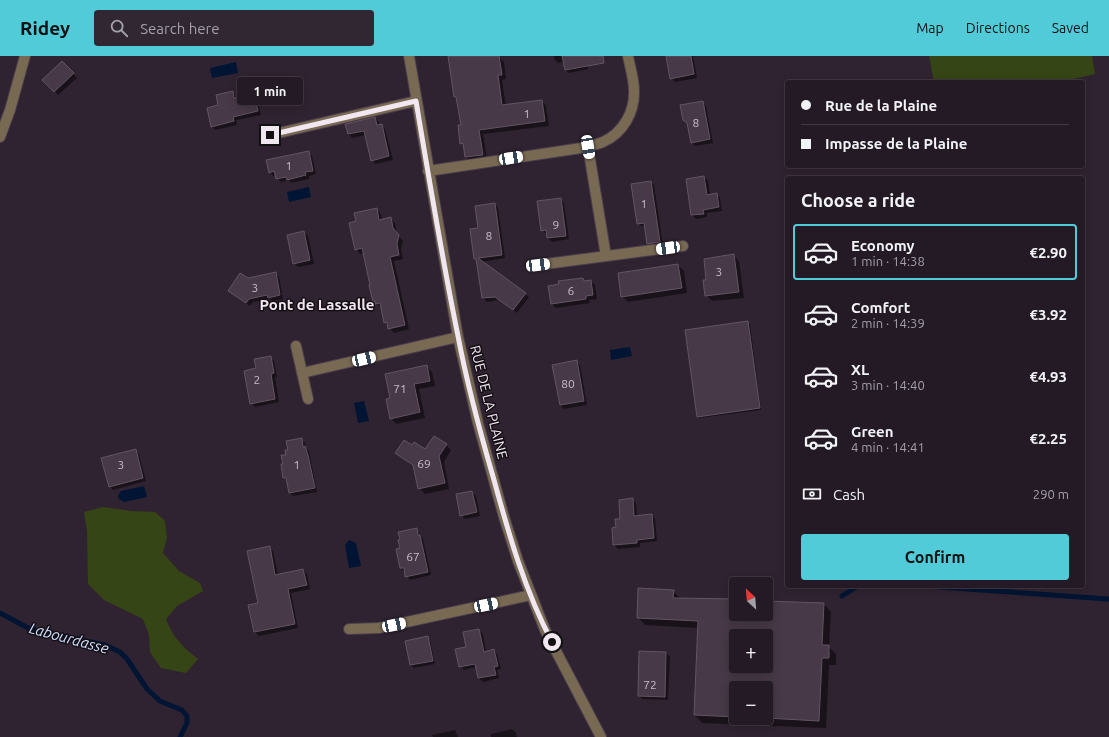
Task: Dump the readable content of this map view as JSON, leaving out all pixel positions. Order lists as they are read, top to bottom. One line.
{"streets":{"street":["RUE DE LA PLAINE"]},"districts":["Pont de Lassalle"],"water":["Labourdasse"],"house_numbers":["1","8","1","1","9","8","3","3","6","2","80","71","69","3","1","67","72"],"north":"top left","page":{"header":"Ridey","search":"Search here","nav":["Map","Directions","Saved"],"bubble":"1 min","banner":["Rue de la Plaine","Impasse de la Plaine"],"heading":"Choose a ride","list":[{"name":"Economy","note":"1 min · 14:38","value":"€2.90"},{"name":"Comfort","note":"2 min · 14:39","value":"€3.92"},{"name":"XL","note":"3 min · 14:40","value":"€4.93"},{"name":"Green","note":"4 min · 14:41","value":"€2.25"}],"pay":["Cash","290 m"],"buttons":"Confirm","map_buttons":["+","−"]}}
